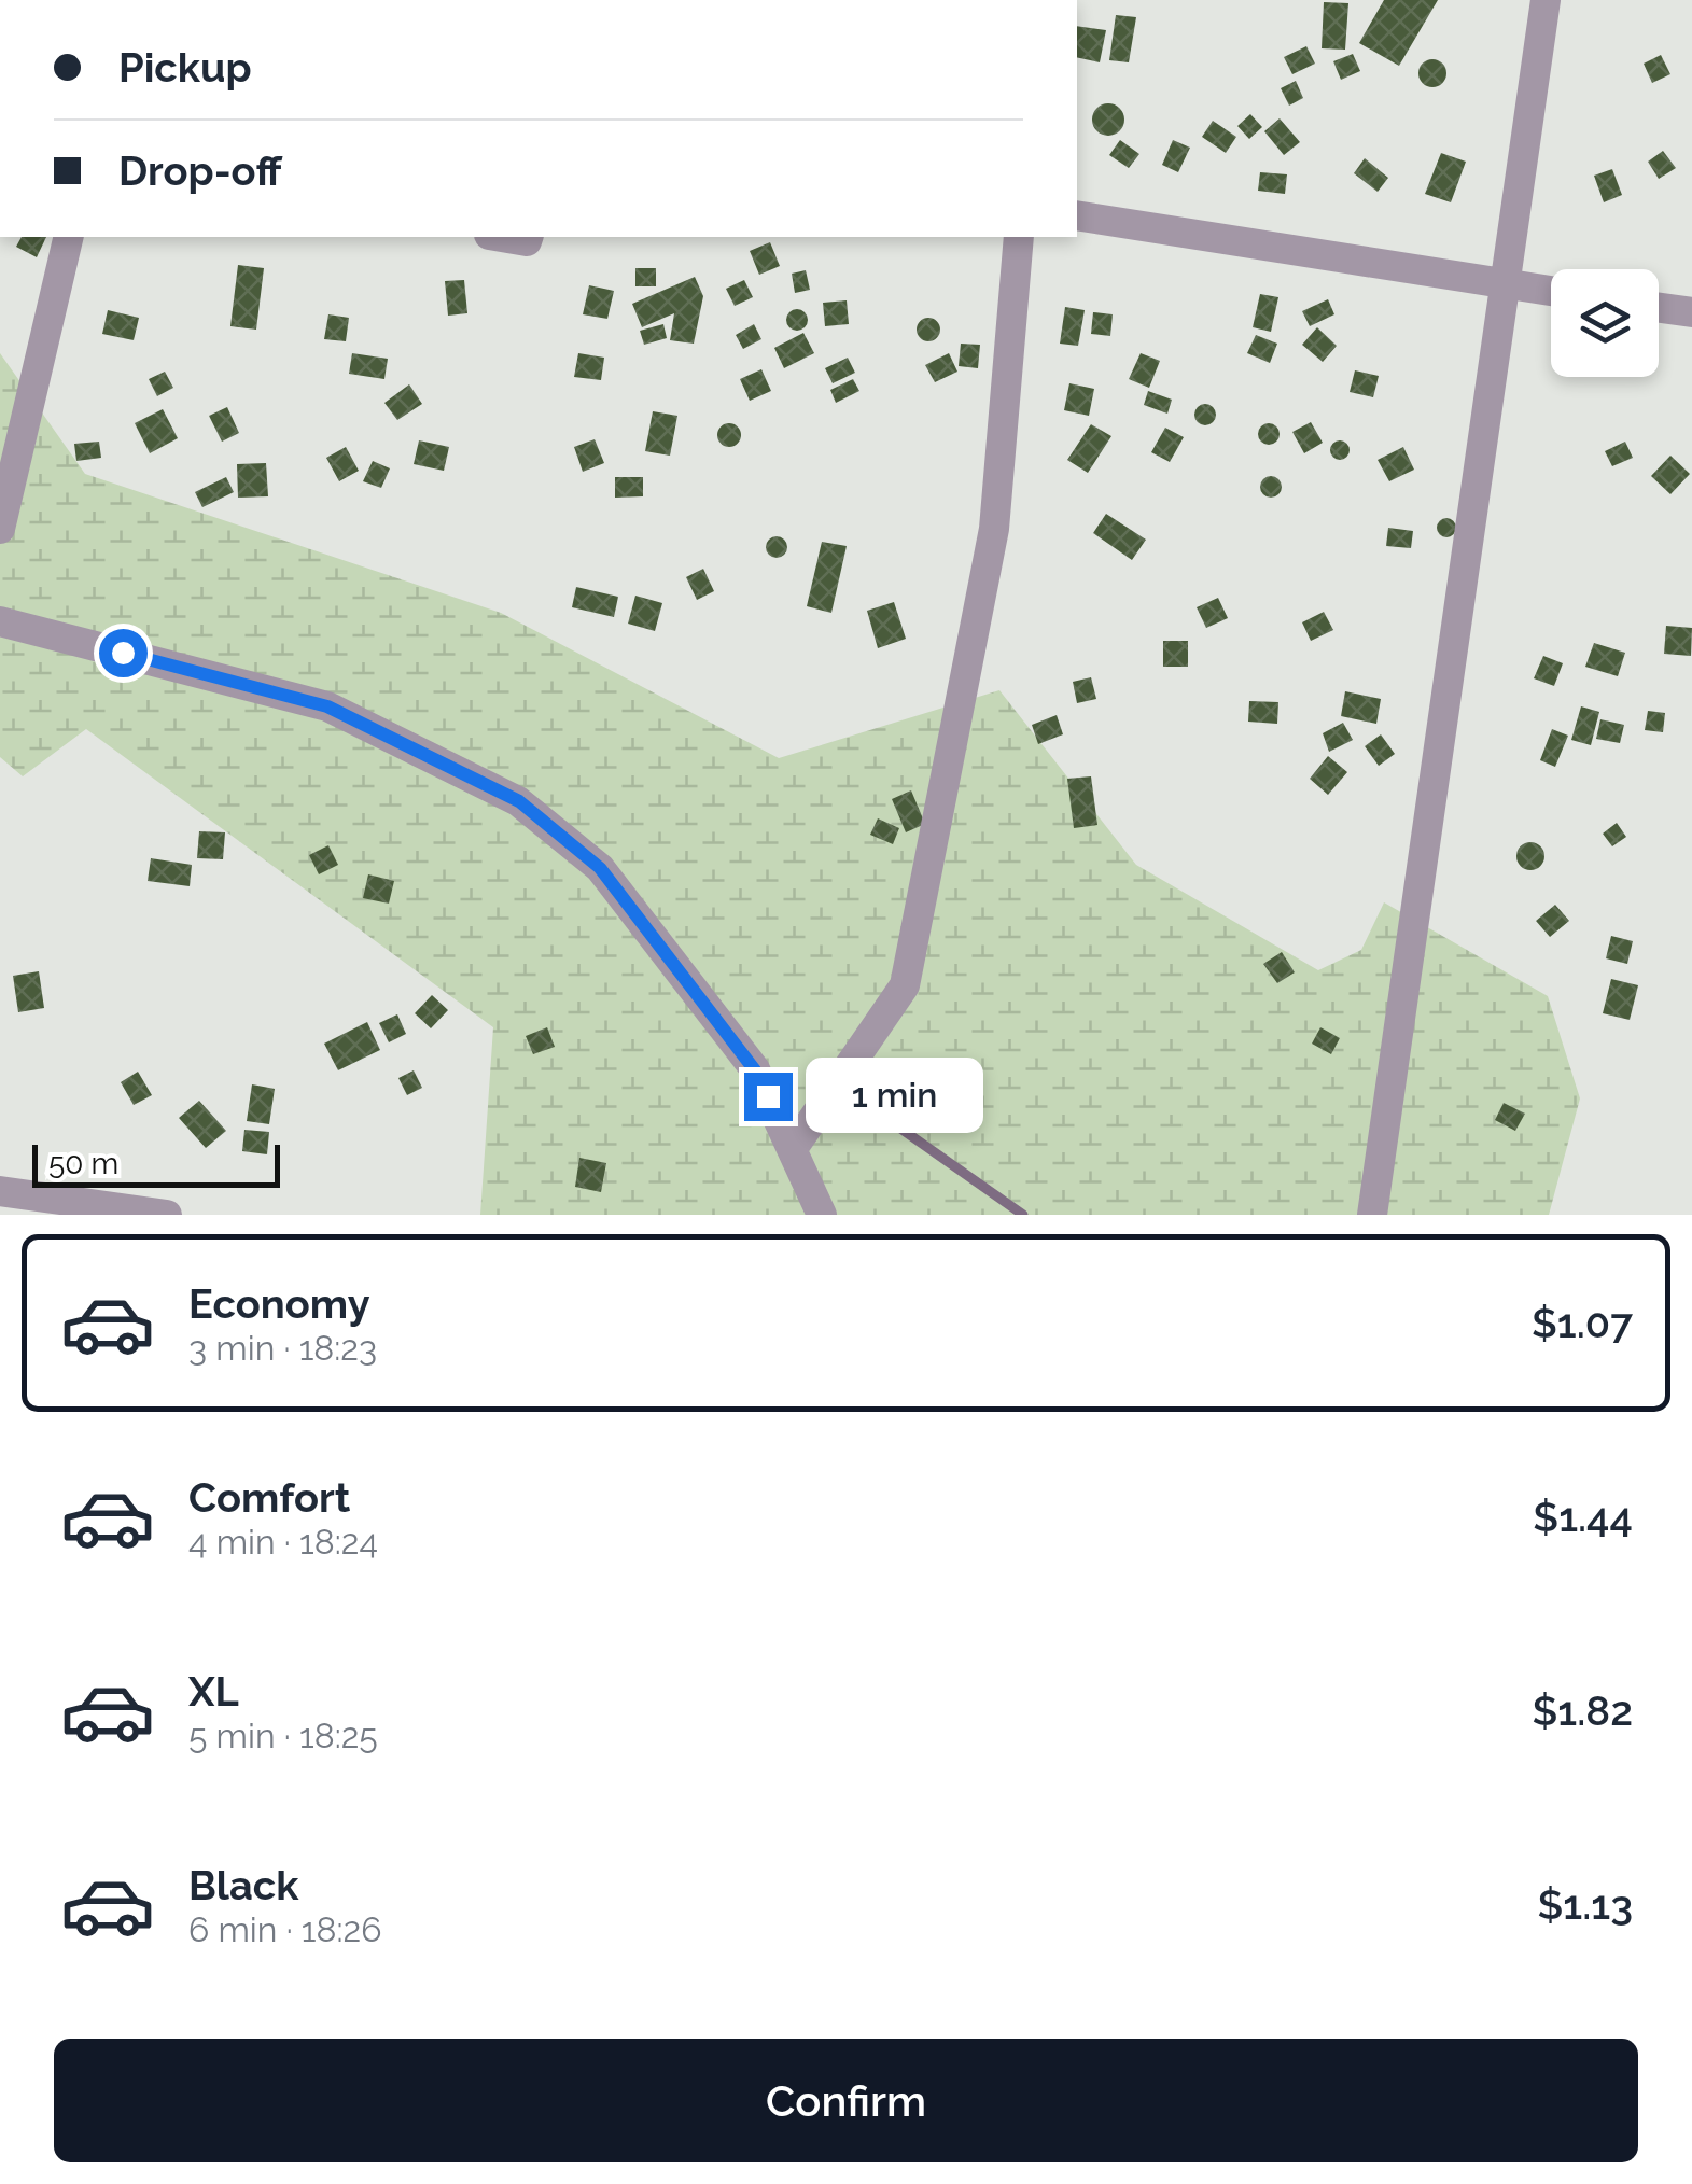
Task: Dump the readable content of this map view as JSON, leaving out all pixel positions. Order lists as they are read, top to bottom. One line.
{"scale_bar":"50 m","page":{"banner":["Pickup","Drop-off"],"bubble":"1 min","scale":"50 m","list":[{"name":"Economy","note":"3 min · 18:23","value":"$1.07"},{"name":"Comfort","note":"4 min · 18:24","value":"$1.44"},{"name":"XL","note":"5 min · 18:25","value":"$1.82"},{"name":"Black","note":"6 min · 18:26","value":"$1.13"}],"buttons":"Confirm"}}
